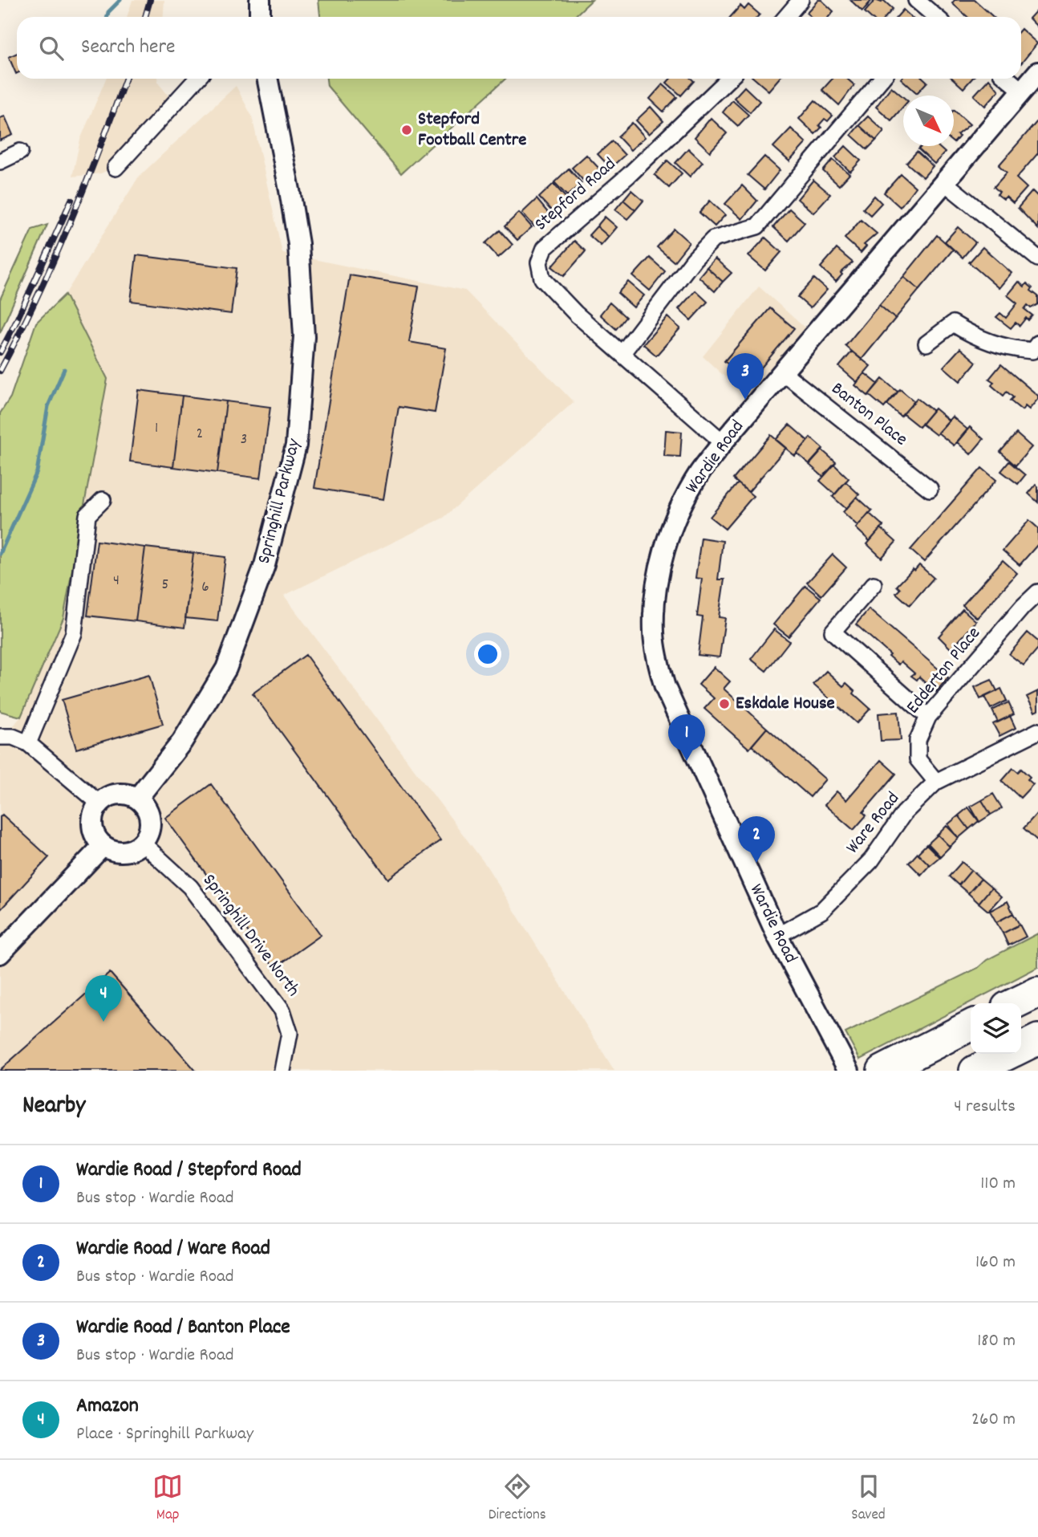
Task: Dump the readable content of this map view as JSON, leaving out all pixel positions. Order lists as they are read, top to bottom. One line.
{"streets":{"street":["Stepford Road","Banton Place","Wardie Road","Springhill Parkway","Edderton Place","Ware Road","Springhill Drive North"]},"crossings":[["Stepford Road","Wardie Road"],["Banton Place","Wardie Road"],["Wardie Road","Ware Road"],["Springhill Parkway","Springhill Drive North"],["Edderton Place","Ware Road"]],"places":["Stepford Football Centre","Eskdale House"],"house_numbers":["1","2","3","4","5","6"],"north":"bottom right","page":{"search":"Search here","pins":["3","1","2","4"],"heading":["Nearby","4 results"],"list":[{"mark":"1","name":"Wardie Road / Stepford Road","note":"Bus stop · Wardie Road","value":"110 m"},{"mark":"2","name":"Wardie Road / Ware Road","note":"Bus stop · Wardie Road","value":"160 m"},{"mark":"3","name":"Wardie Road / Banton Place","note":"Bus stop · Wardie Road","value":"180 m"},{"mark":"4","name":"Amazon","note":"Place · Springhill Parkway","value":"260 m"}],"nav":["Map","Directions","Saved"]}}
